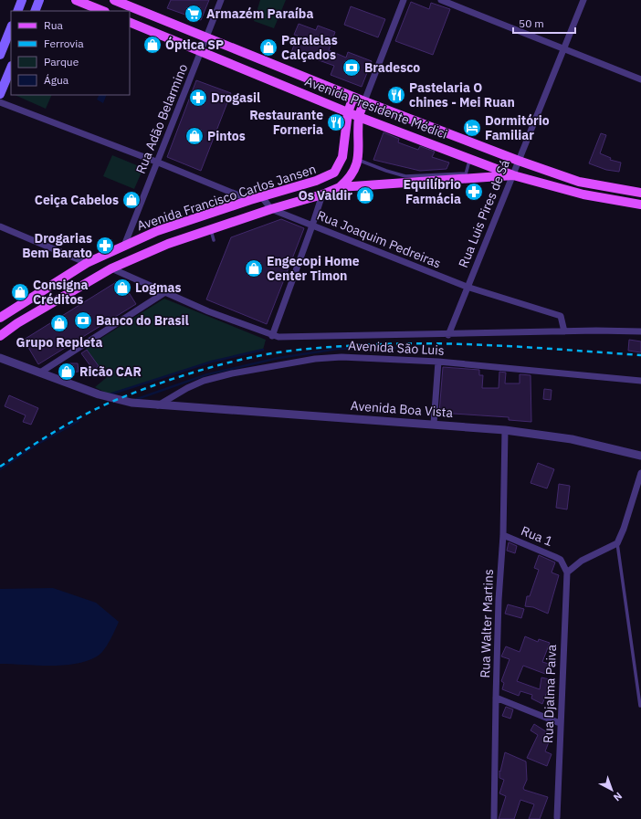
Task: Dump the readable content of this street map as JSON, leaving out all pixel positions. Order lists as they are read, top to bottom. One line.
{"streets":{"main road":["Avenida Presidente Médici","Avenida Francisco Carlos Jansen"],"street":["Rua Adão Belarmino","Rua Luis Pires de Sá","Rua Joaquim Pedreiras","Avenida São Luis","Avenida Boa Vista","Rua 1","Rua Walter Martins","Rua Djalma Paiva"]},"crossings":[["Avenida Presidente Médici","Rua Adão Belarmino"],["Avenida Presidente Médici","Avenida Francisco Carlos Jansen"],["Avenida Presidente Médici","Rua Luis Pires de Sá"],["Rua Adão Belarmino","Avenida Francisco Carlos Jansen"],["Avenida Francisco Carlos Jansen","Rua Luis Pires de Sá"],["Avenida Francisco Carlos Jansen","Rua Joaquim Pedreiras"],["Rua Luis Pires de Sá","Rua Joaquim Pedreiras"],["Rua Luis Pires de Sá","Avenida São Luis"],["Rua Joaquim Pedreiras","Avenida São Luis"],["Avenida São Luis","Avenida Boa Vista"],["Avenida Boa Vista","Rua Walter Martins"],["Rua 1","Rua Walter Martins"],["Rua 1","Rua Djalma Paiva"]],"places":{"supermarket":["Armazém Paraíba"],"shop":["Óptica SP","Paralelas Calçados","Pintos","Os Valdir","Ceiça Cabelos","Engecopi Home Center Timon","Logmas","Consigna Créditos","Grupo Repleta","Ricão CAR"],"bank":["Bradesco","Banco do Brasil"],"restaurant":["Pastelaria O chines - Mei Ruan","Restaurante Forneria"],"pharmacy":["Drogasil","Equilíbrio Farmácia","Drogarias Bem Barato"],"hotel":["Dormitório Familiar"]},"legend":["Rua","Ferrovia","Parque","Água"],"scale_bar":"50 m","north":"bottom right"}
